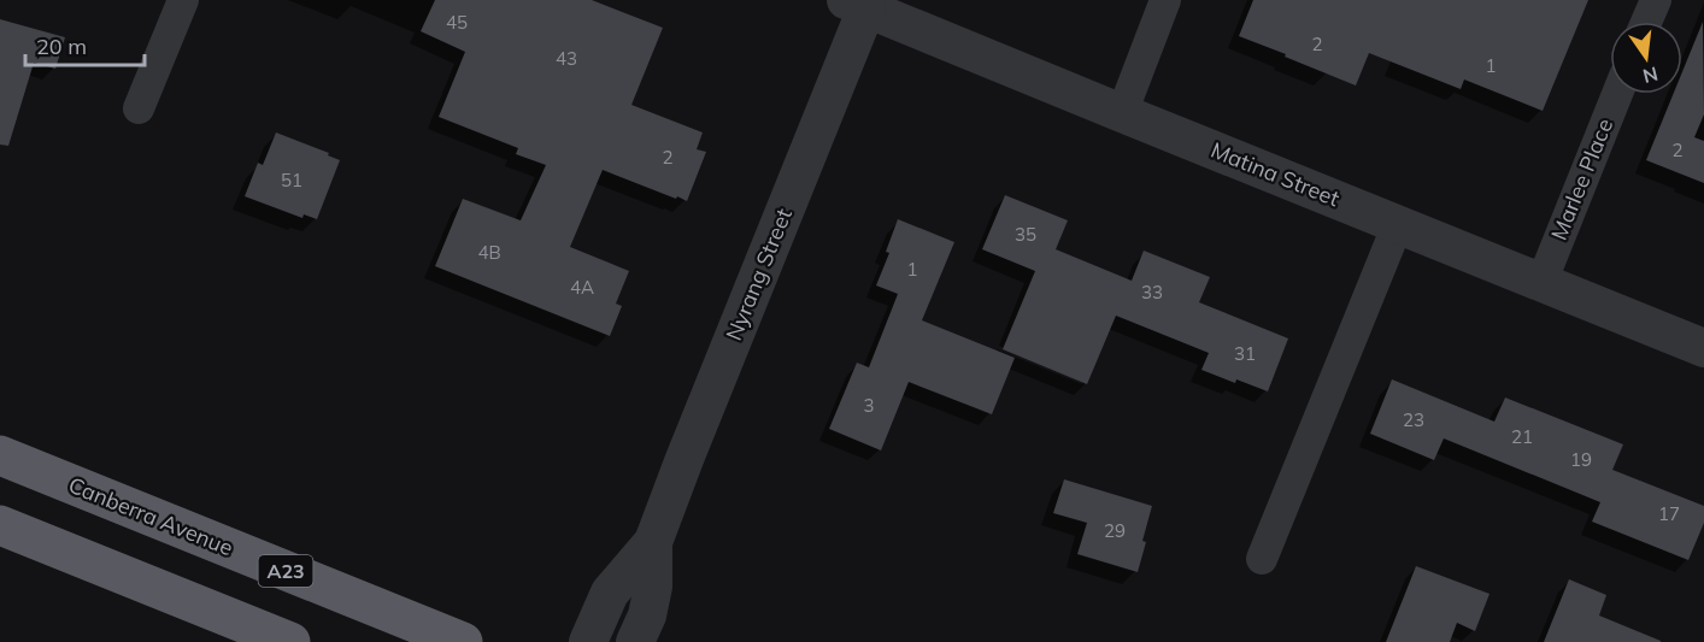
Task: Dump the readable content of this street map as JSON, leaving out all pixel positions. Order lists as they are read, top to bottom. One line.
{"streets":{"highway":["Canberra Avenue","A23"],"street":["Matina Street","Marlee Place","Nyrang Street"]},"crossings":[["Matina Street","Marlee Place"],["Matina Street","Nyrang Street"]],"house_numbers":["45","2","43","1","2","2","51","35","4B","1","4A","33","31","3","23","21","19","17","29"],"scale_bar":"20 m","north":"bottom"}
